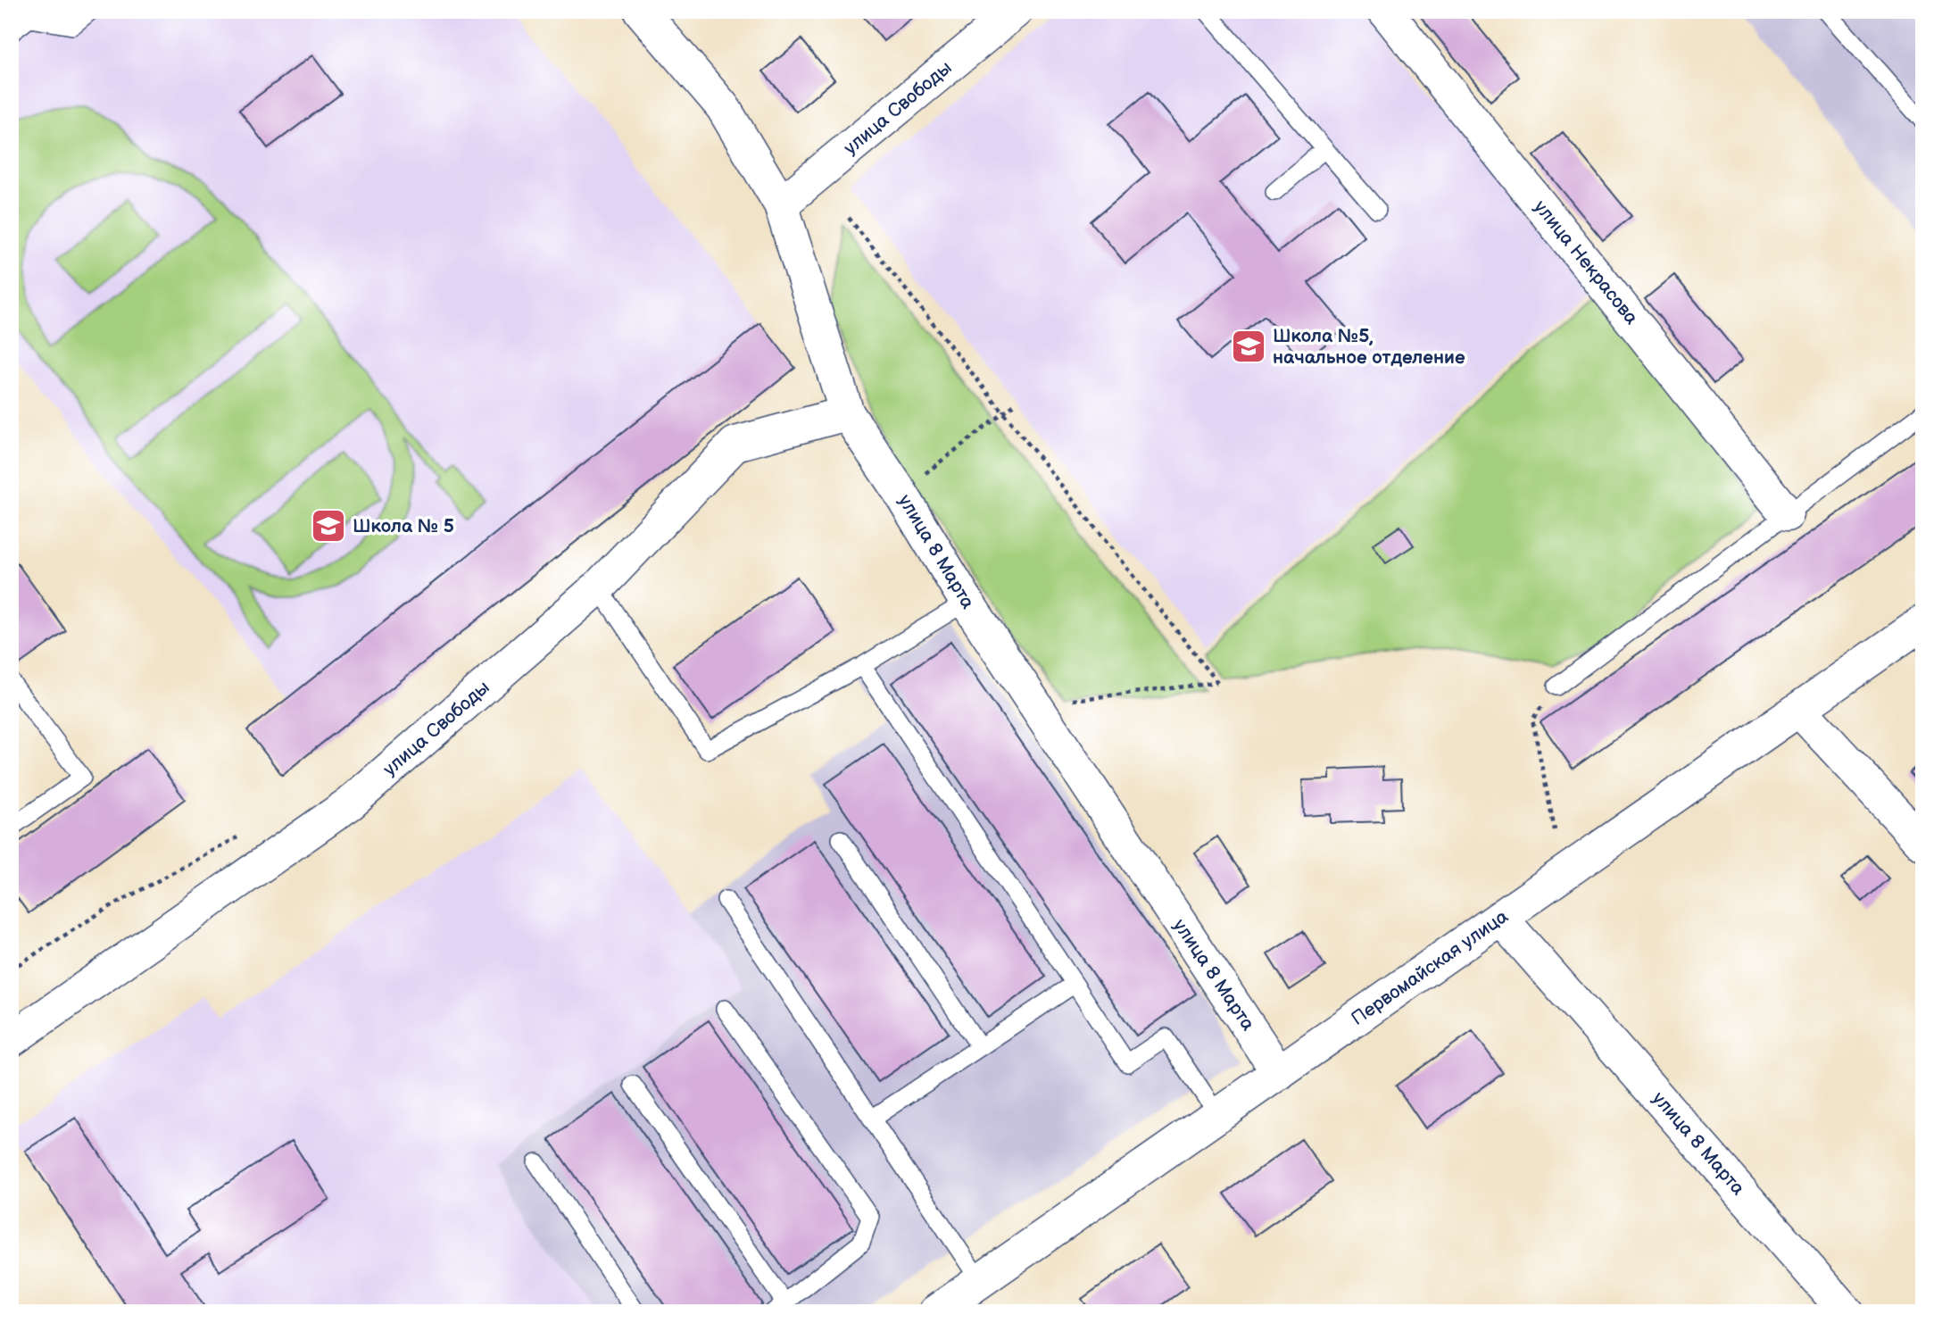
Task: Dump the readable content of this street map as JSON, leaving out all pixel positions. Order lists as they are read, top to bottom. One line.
{"streets":{"street":["улица Свободы","улица Некрасова","улица 8 Марта","Первомайская улица"]},"crossings":[["улица Свободы","улица 8 Марта"],["улица 8 Марта","Первомайская улица"]],"places":{"school or university":["Школа №5, начальное отделение","Школа № 5"]}}
